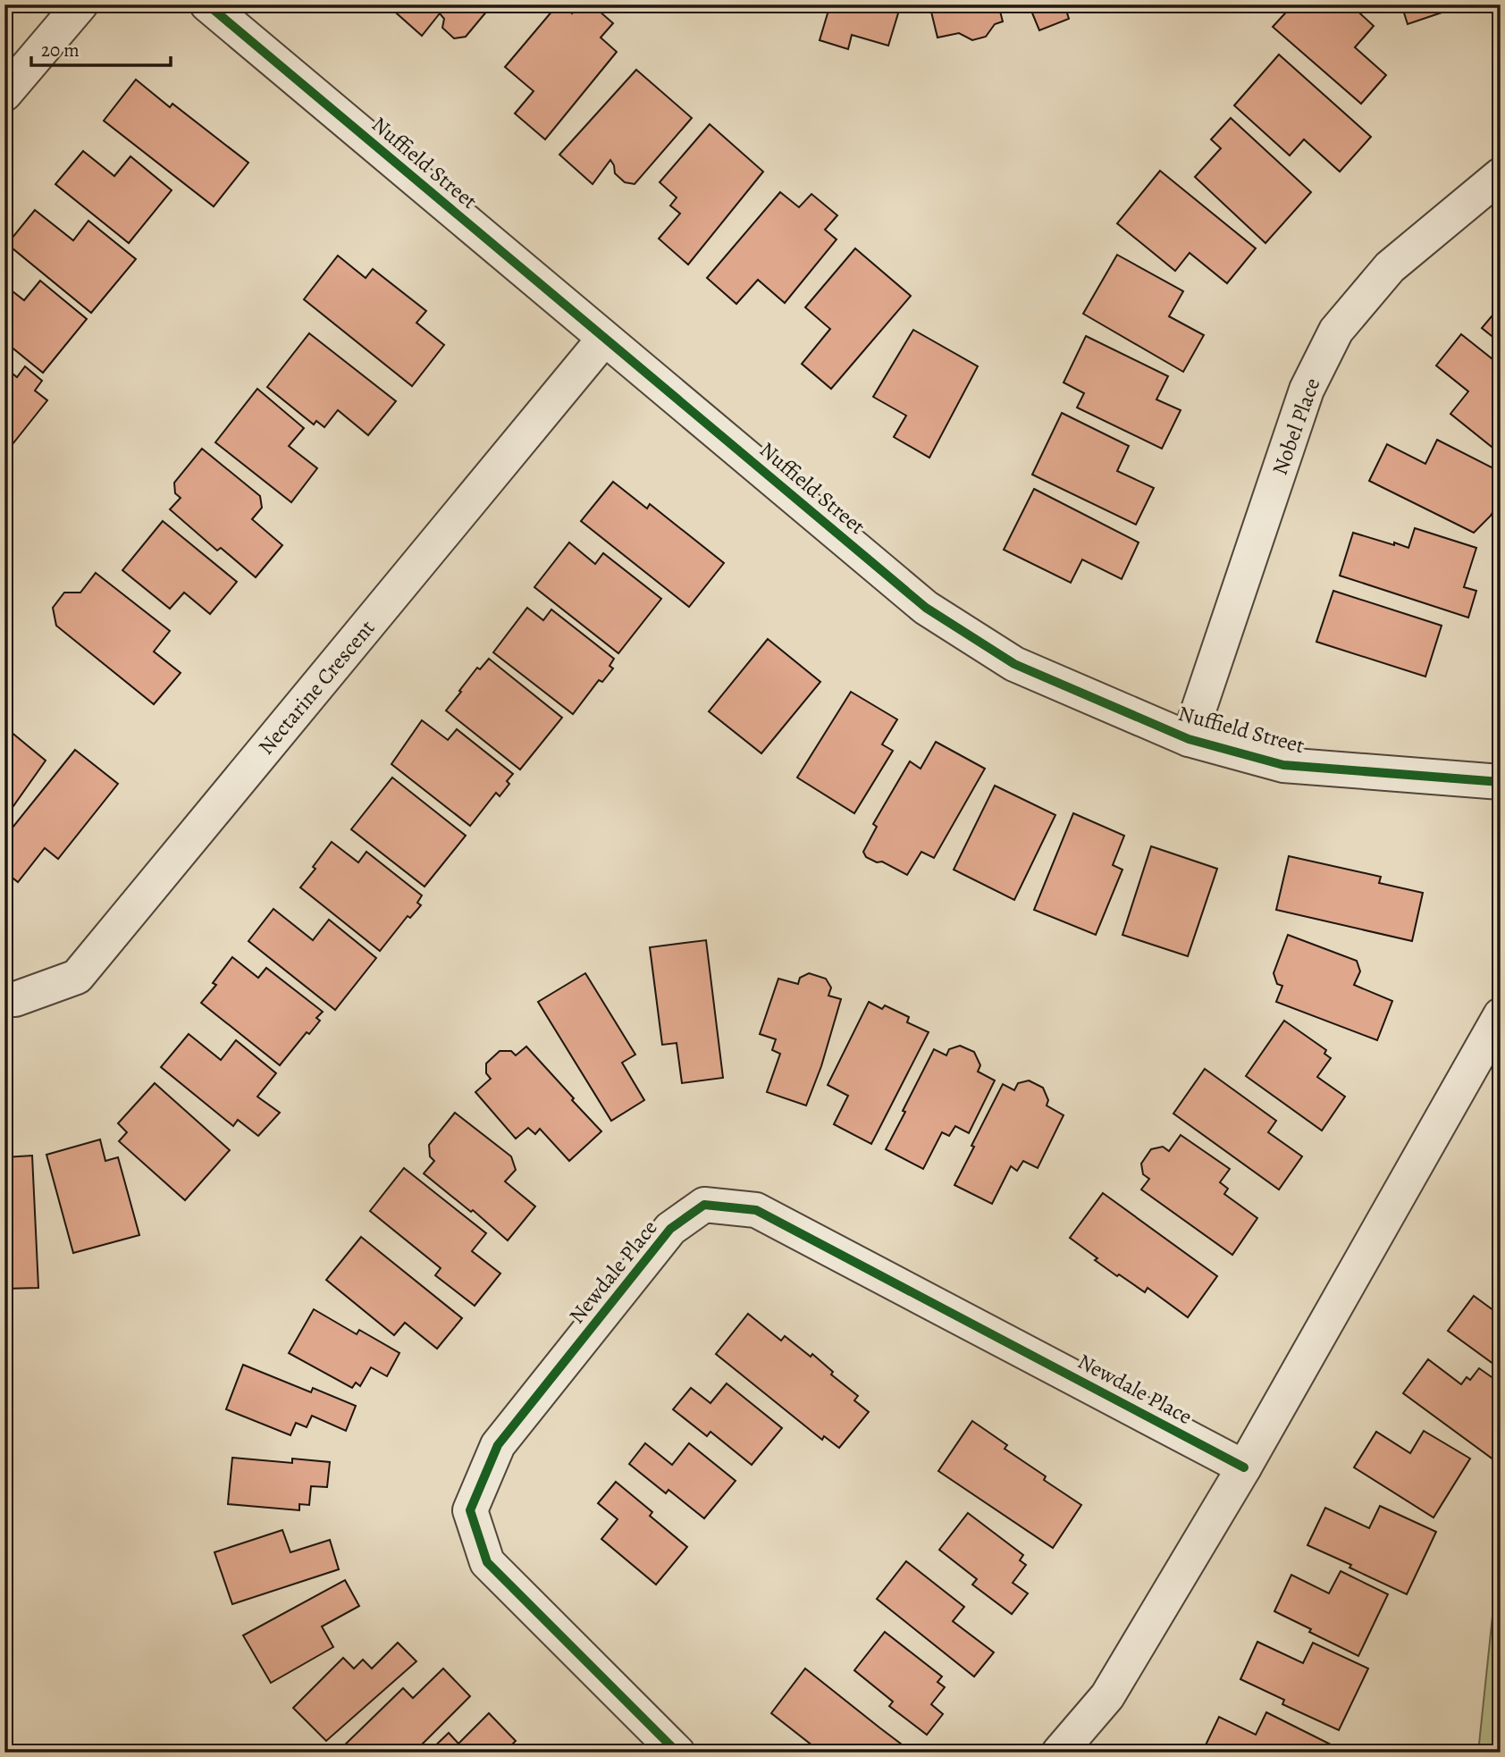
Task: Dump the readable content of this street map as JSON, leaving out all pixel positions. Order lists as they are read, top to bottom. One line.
{"streets":{"street":["Nuffield Street","Nobel Place","Nectarine Crescent","Newdale Place"]},"crossings":[["Nuffield Street","Nobel Place"],["Nuffield Street","Nectarine Crescent"]],"scale_bar":"20 m"}
